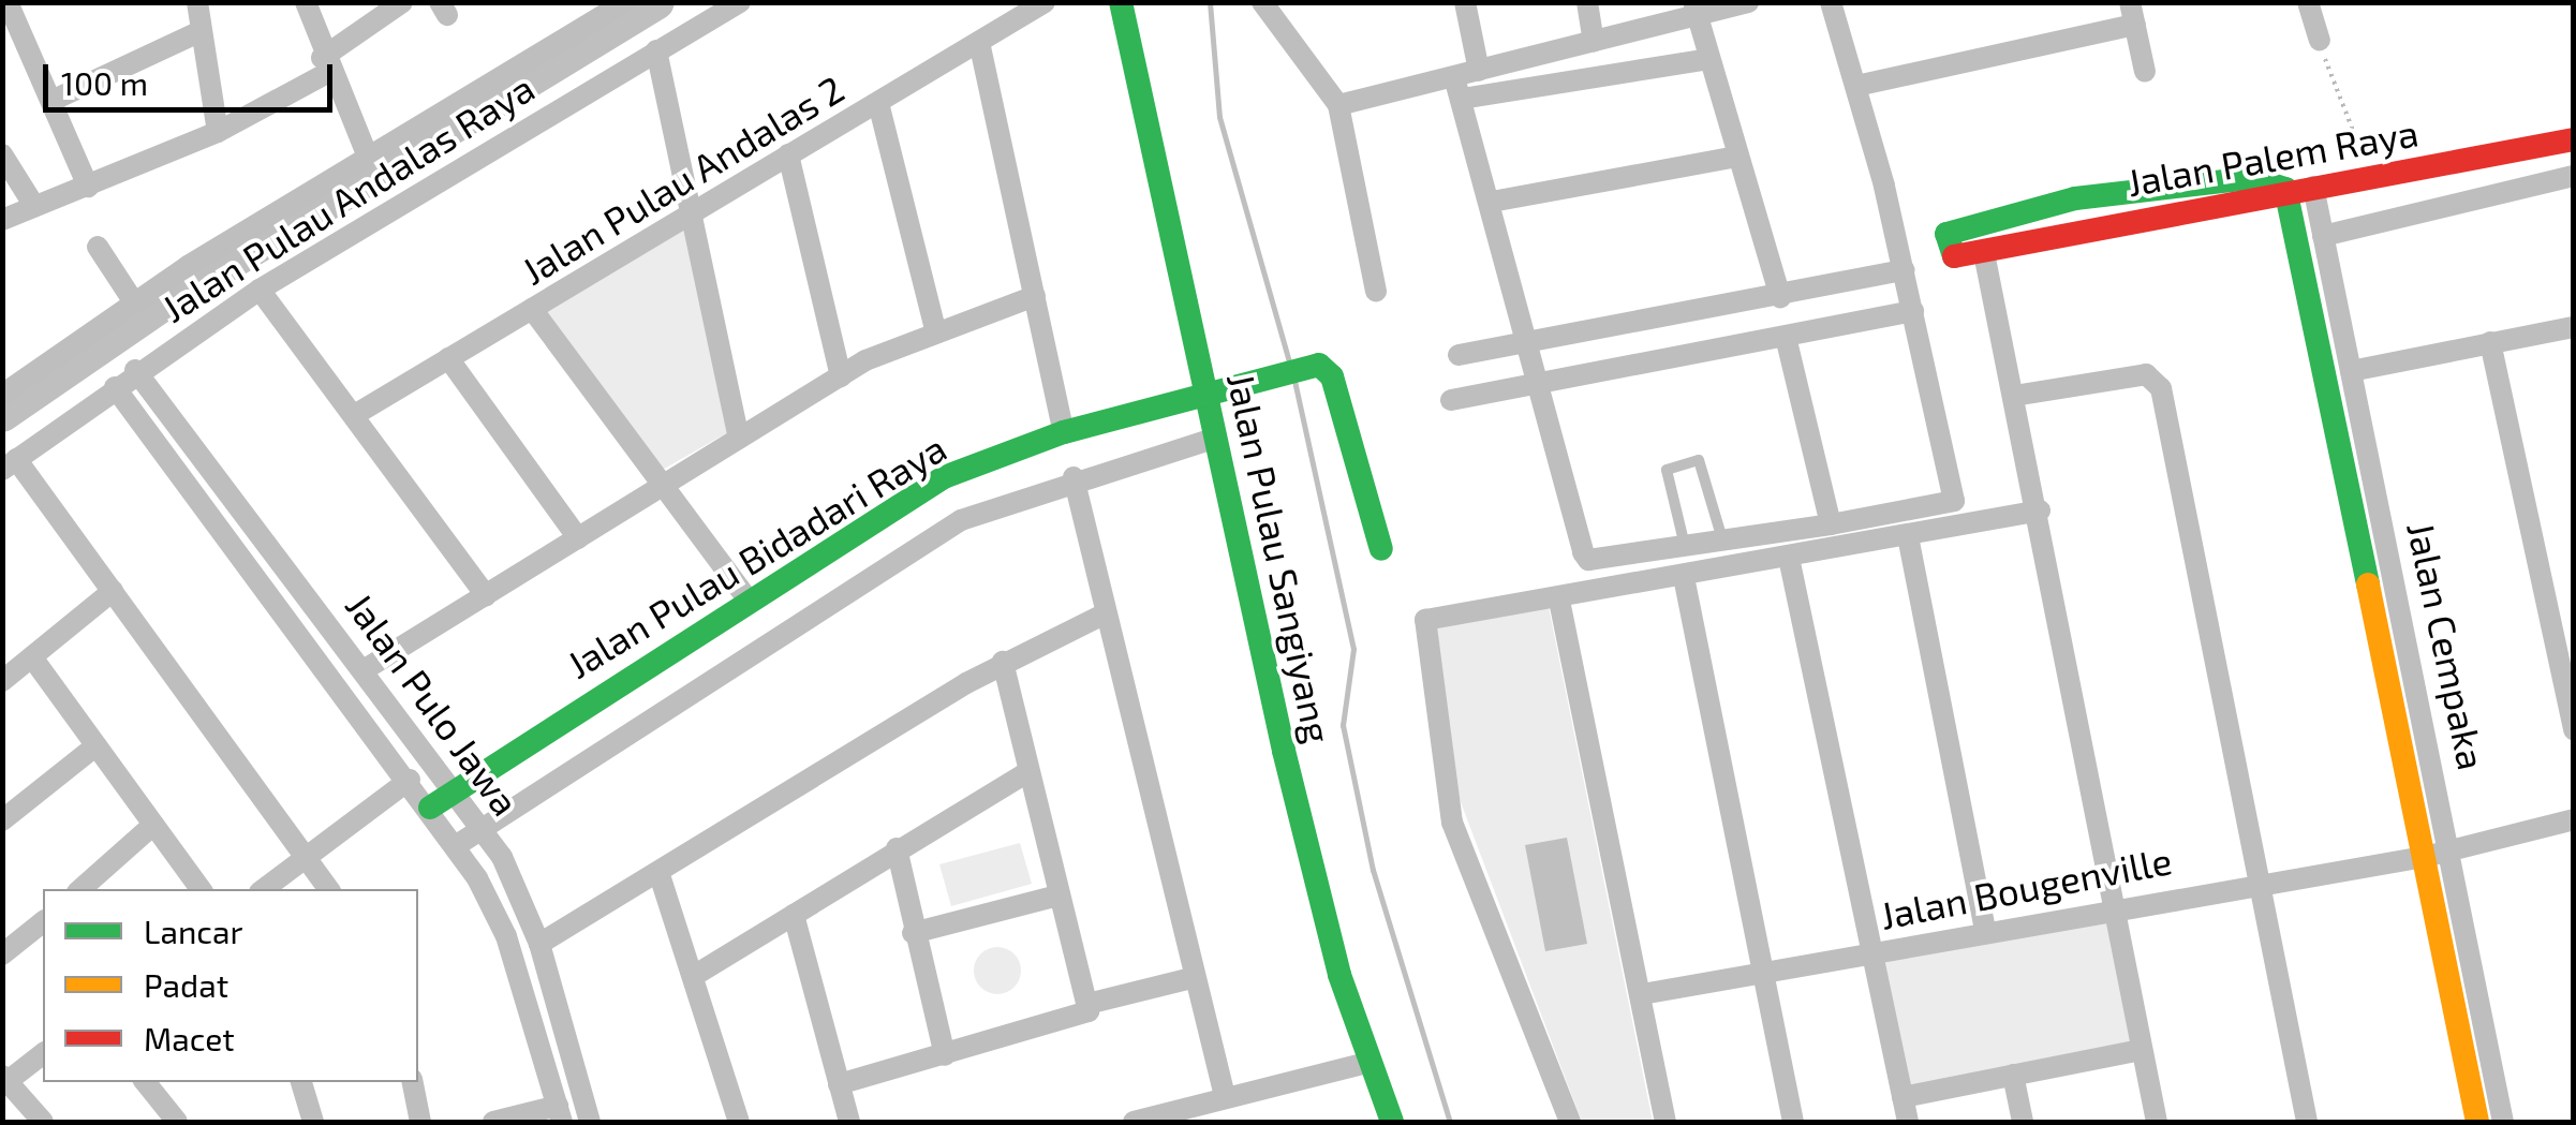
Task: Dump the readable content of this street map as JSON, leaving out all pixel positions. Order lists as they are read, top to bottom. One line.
{"streets":{"street":["Jalan Palem Raya","Jalan Pulau Andalas 2","Jalan Pulau Andalas Raya","Jalan Pulau Bidadari Raya","Jalan Pulau Sangiyang","Jalan Cempaka","Jalan Pulo Jawa","Jalan Bougenville"]},"crossings":[["Jalan Palem Raya","Jalan Cempaka"],["Jalan Pulau Andalas Raya","Jalan Pulo Jawa"],["Jalan Pulau Bidadari Raya","Jalan Pulau Sangiyang"],["Jalan Pulau Bidadari Raya","Jalan Pulo Jawa"],["Jalan Cempaka","Jalan Bougenville"]],"legend":["Lancar","Padat","Macet"],"scale_bar":"100 m"}
